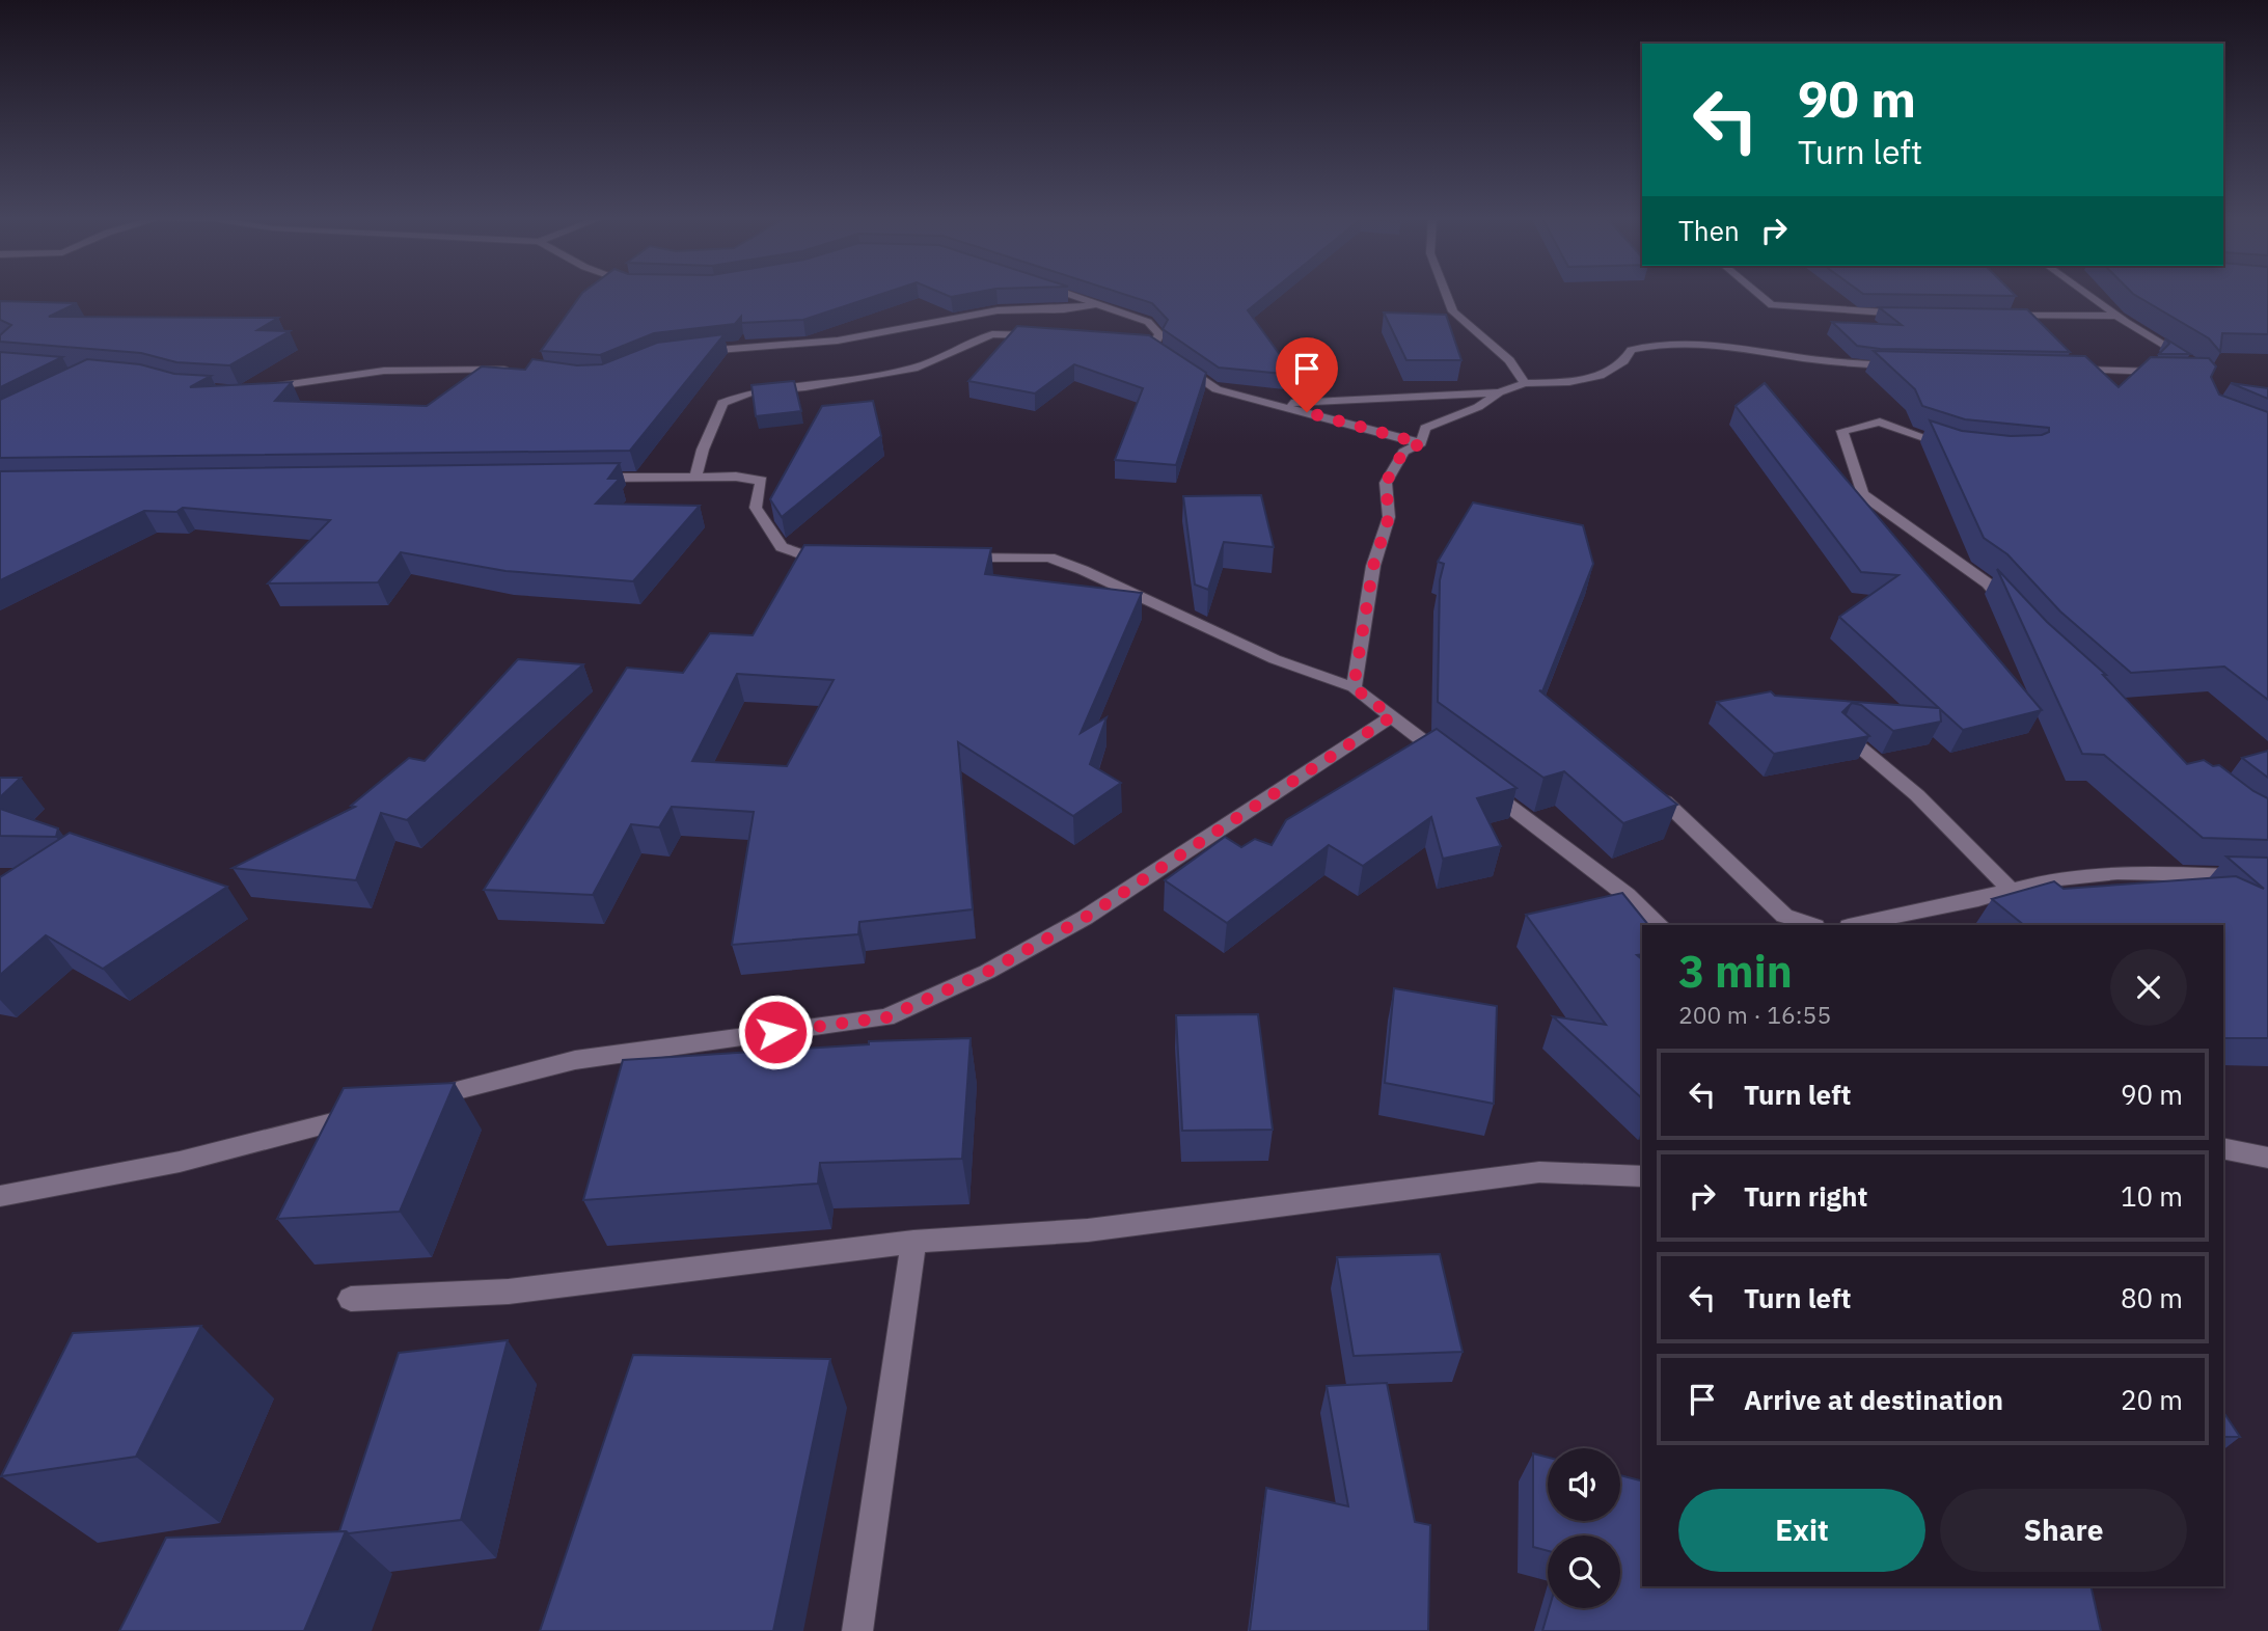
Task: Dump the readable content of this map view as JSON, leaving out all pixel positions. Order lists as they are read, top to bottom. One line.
{"page":{"turn":["90 m","Turn left"],"then":"Then","heading":["3 min","200 m · 16:55"],"list":[{"name":"Turn left","value":"90 m"},{"name":"Turn right","value":"10 m"},{"name":"Turn left","value":"80 m"},{"name":"Arrive at destination","value":"20 m"}],"buttons":["Exit","Share"]}}
